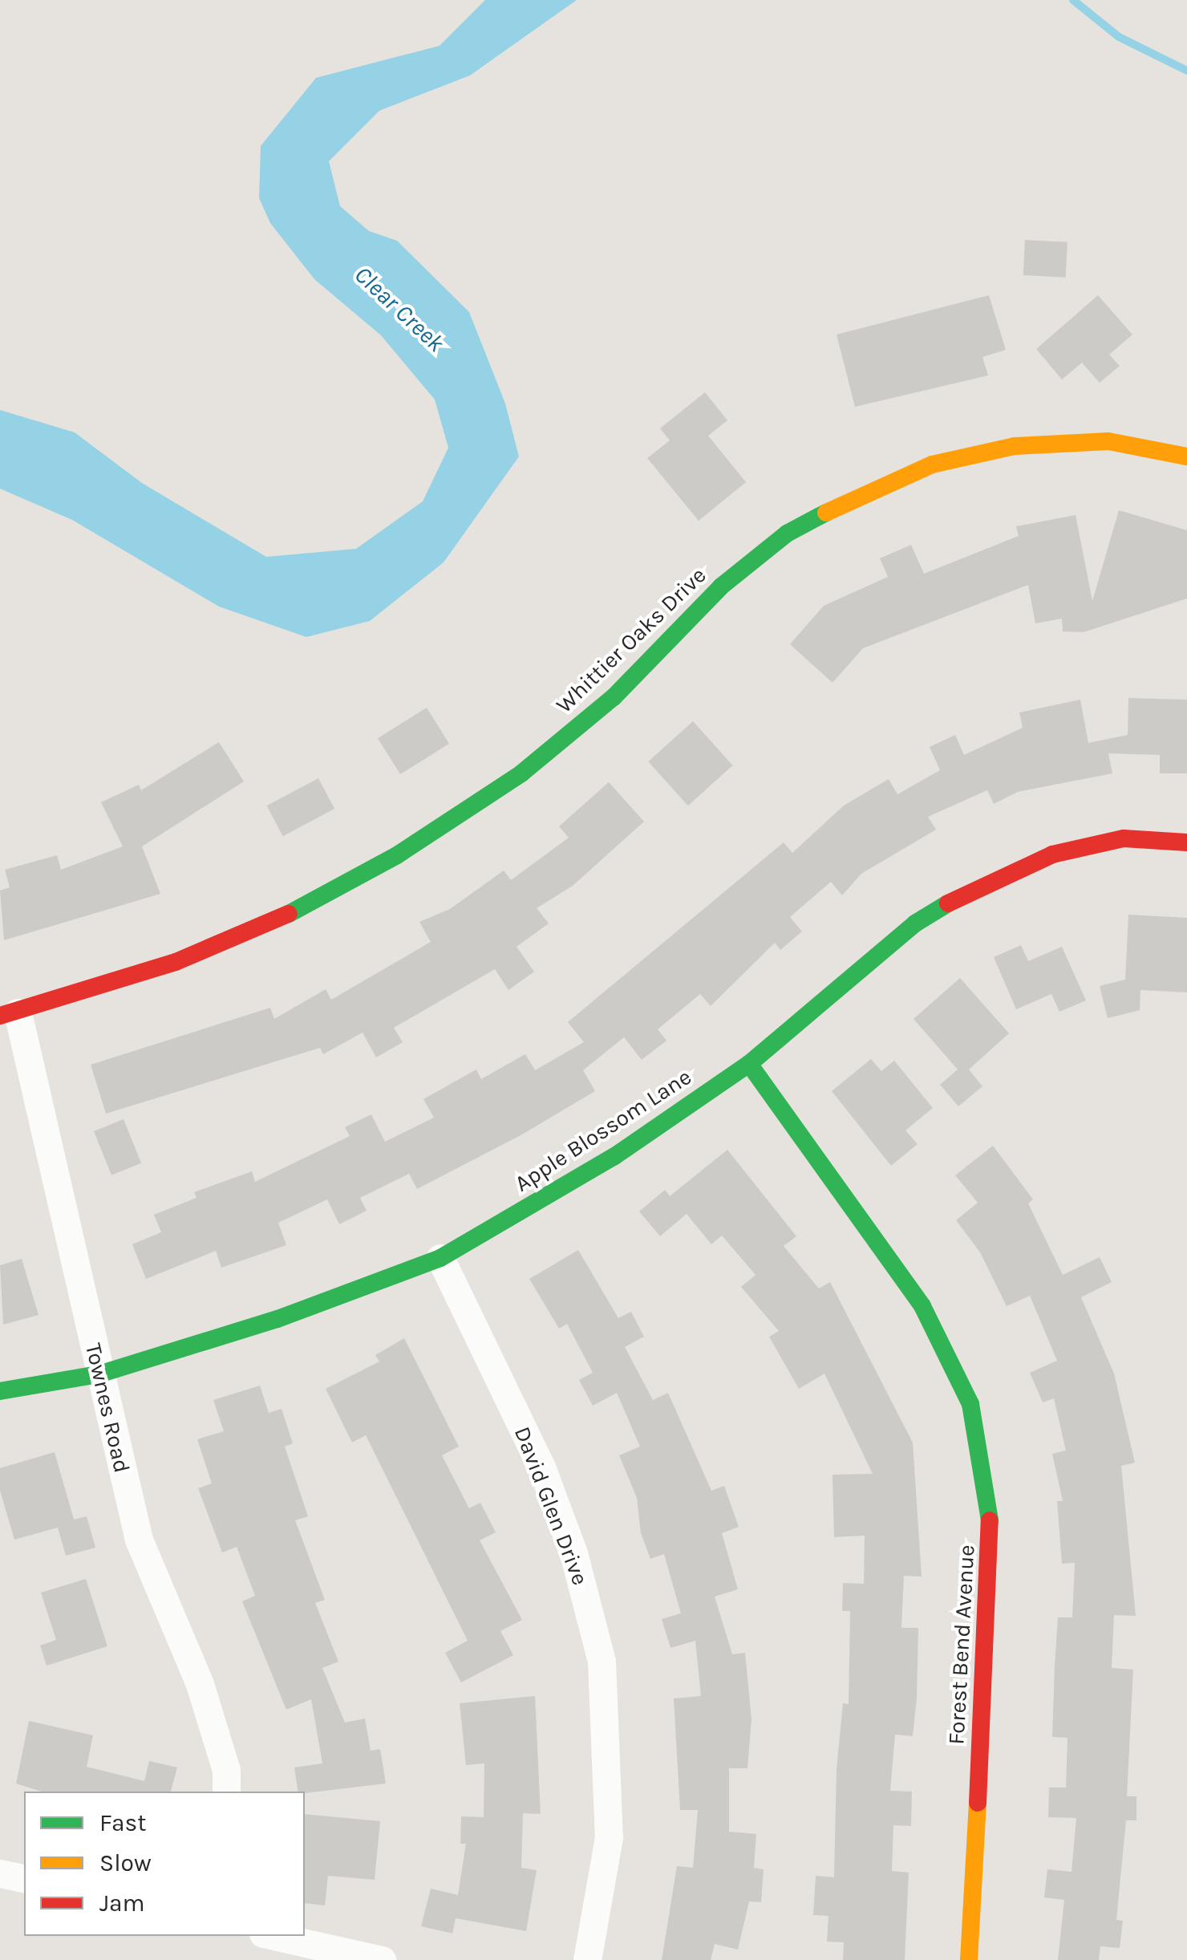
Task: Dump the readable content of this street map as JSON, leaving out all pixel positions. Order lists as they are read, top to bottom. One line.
{"streets":{"street":["Whittier Oaks Drive","Apple Blossom Lane","Townes Road","David Glen Drive","Forest Bend Avenue"]},"crossings":[["Whittier Oaks Drive","Townes Road"],["Apple Blossom Lane","Townes Road"],["Apple Blossom Lane","David Glen Drive"],["Apple Blossom Lane","Forest Bend Avenue"]],"water":["Clear Creek"],"legend":["Fast","Slow","Jam"]}
